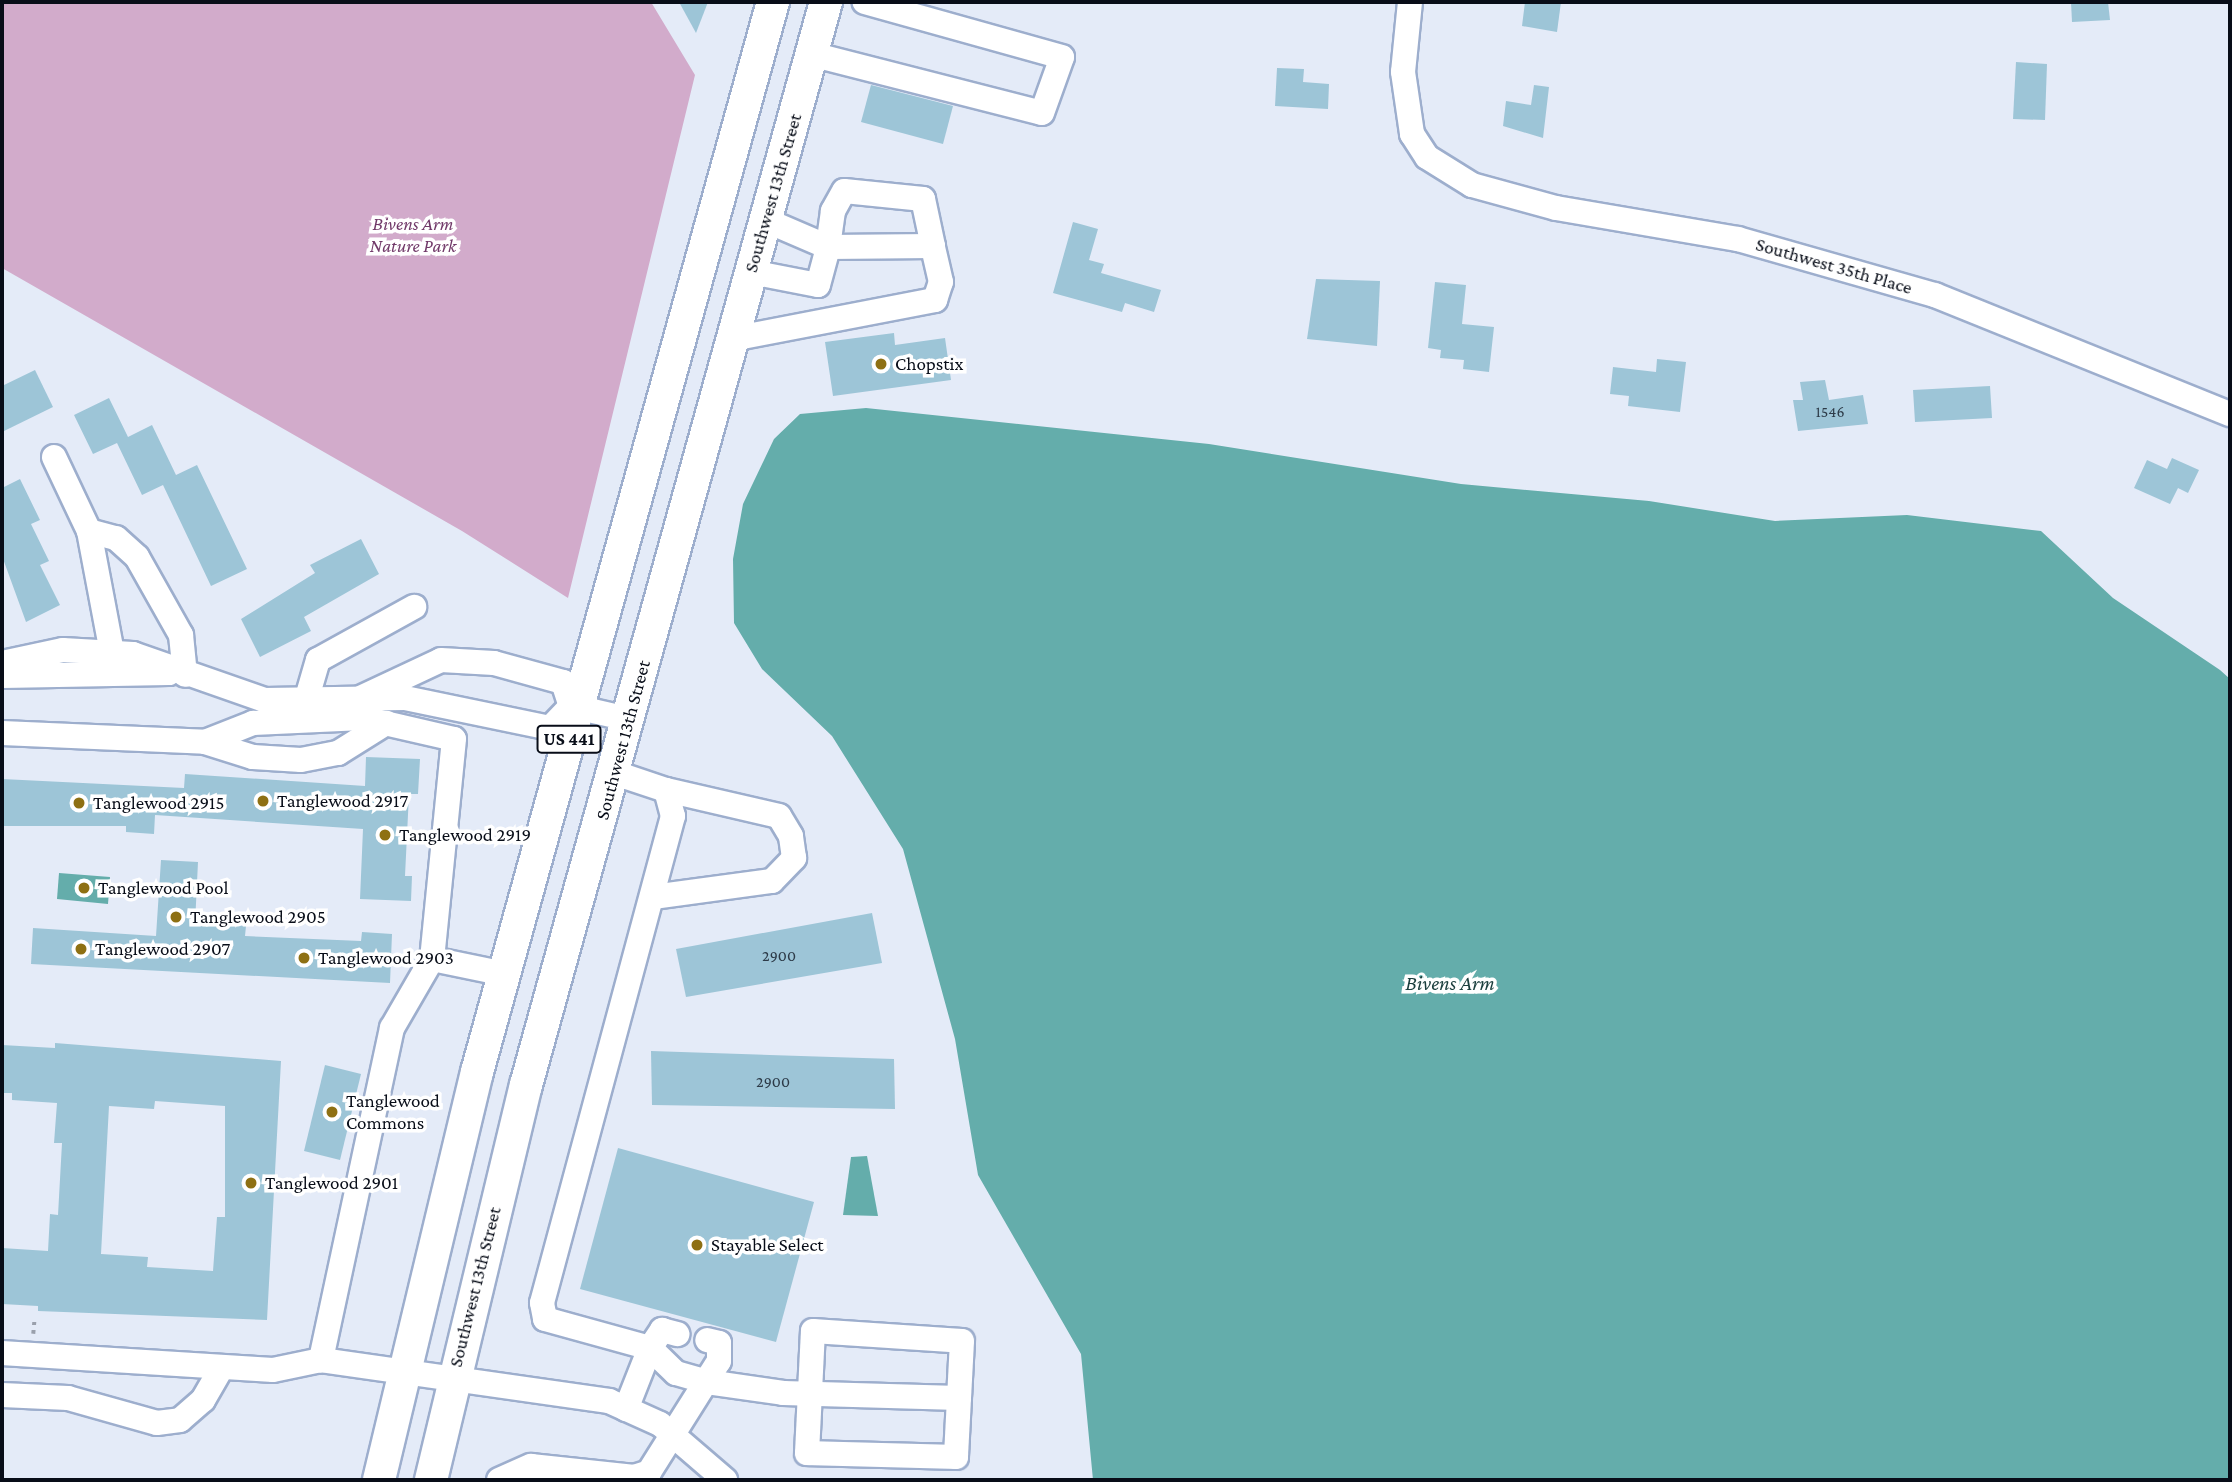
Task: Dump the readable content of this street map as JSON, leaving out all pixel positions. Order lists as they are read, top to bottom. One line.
{"streets":{"main road":["Southwest 13th Street","US 441"],"street":["Southwest 35th Place"]},"water":["Bivens Arm"],"parks":["Bivens Arm Nature Park"],"places":["Chopstix","Tanglewood 2917","Tanglewood 2915","Tanglewood 2919","Tanglewood Pool","Tanglewood 2905","Tanglewood 2907","Tanglewood 2903","Tanglewood Commons","Tanglewood 2901","Stayable Select"],"house_numbers":["1546","2900","2900"]}
